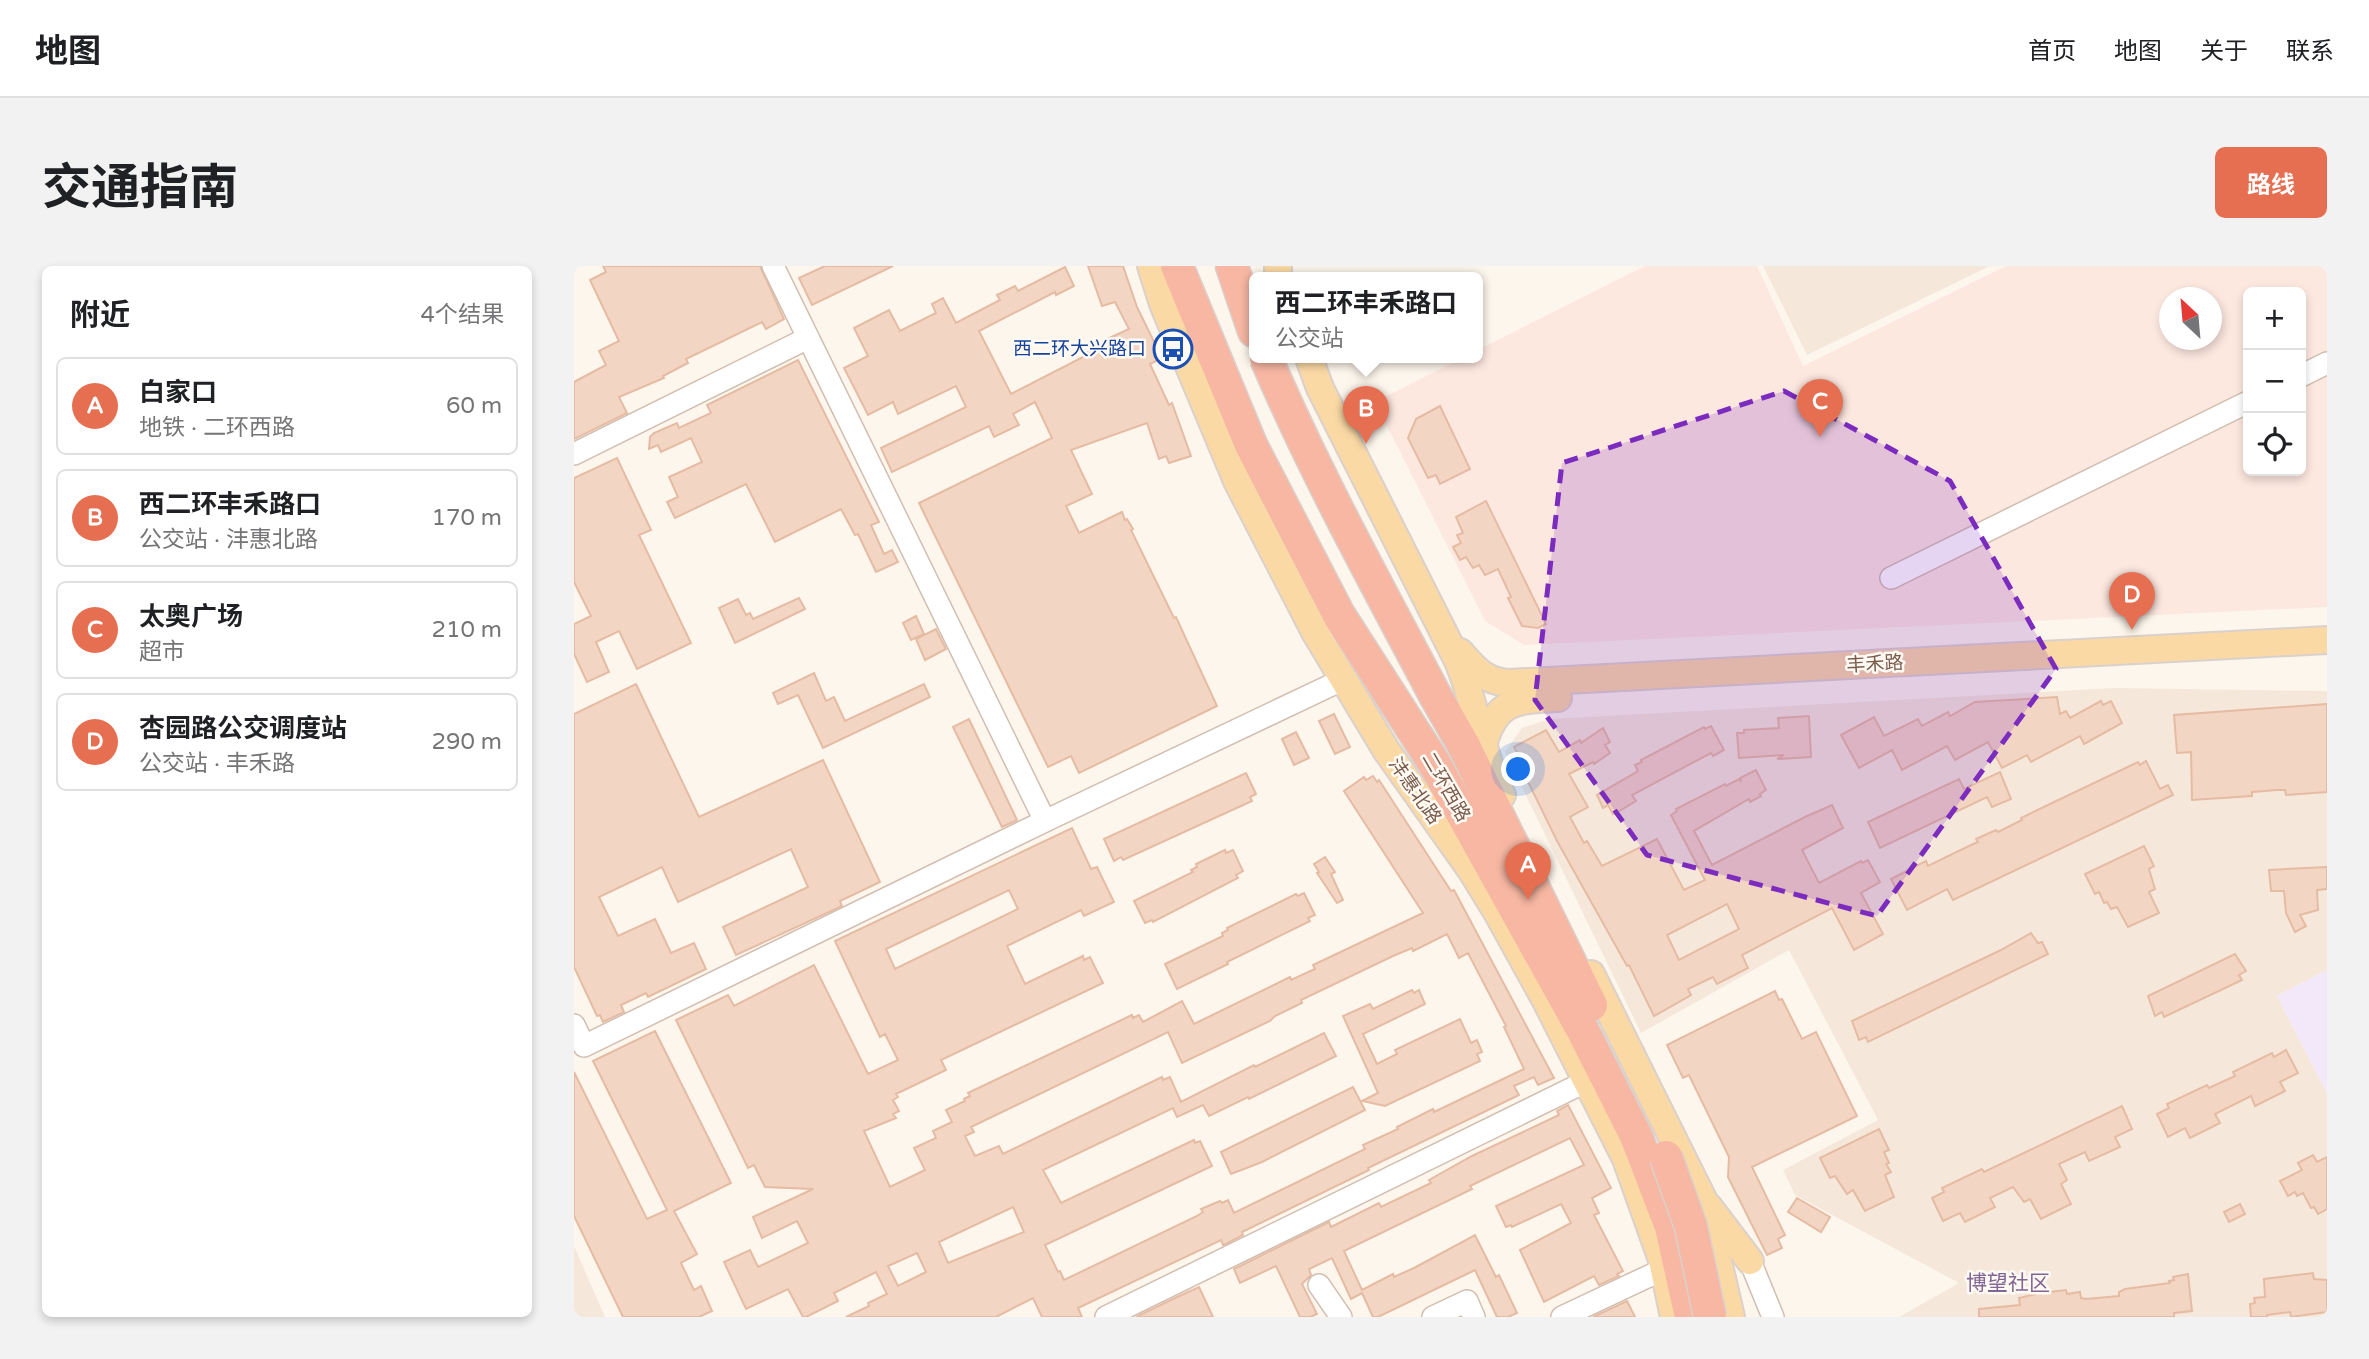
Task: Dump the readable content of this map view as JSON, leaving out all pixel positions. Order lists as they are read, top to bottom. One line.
{"streets":{"highway":["二环西路"],"main road":["丰禾路","沣惠北路"]},"crossings":[["丰禾路","二环西路"]],"districts":["博望社区"],"places":{"bus stop":["西二环大兴路口"]},"north":"top left","page":{"header":"地图","nav":["首页","地图","关于","联系"],"title":"交通指南","buttons":"路线","heading":["附近","4个结果"],"popup":["西二环丰禾路口","公交站"],"map_buttons":["+","−"],"list":[{"mark":"A","name":"白家口","note":"地铁 · 二环西路","value":"60 m"},{"mark":"B","name":"西二环丰禾路口","note":"公交站 · 沣惠北路","value":"170 m"},{"mark":"C","name":"太奥广场","note":"超市","value":"210 m"},{"mark":"D","name":"杏园路公交调度站","note":"公交站 · 丰禾路","value":"290 m"}],"pins":["C","B","D","A"]}}
